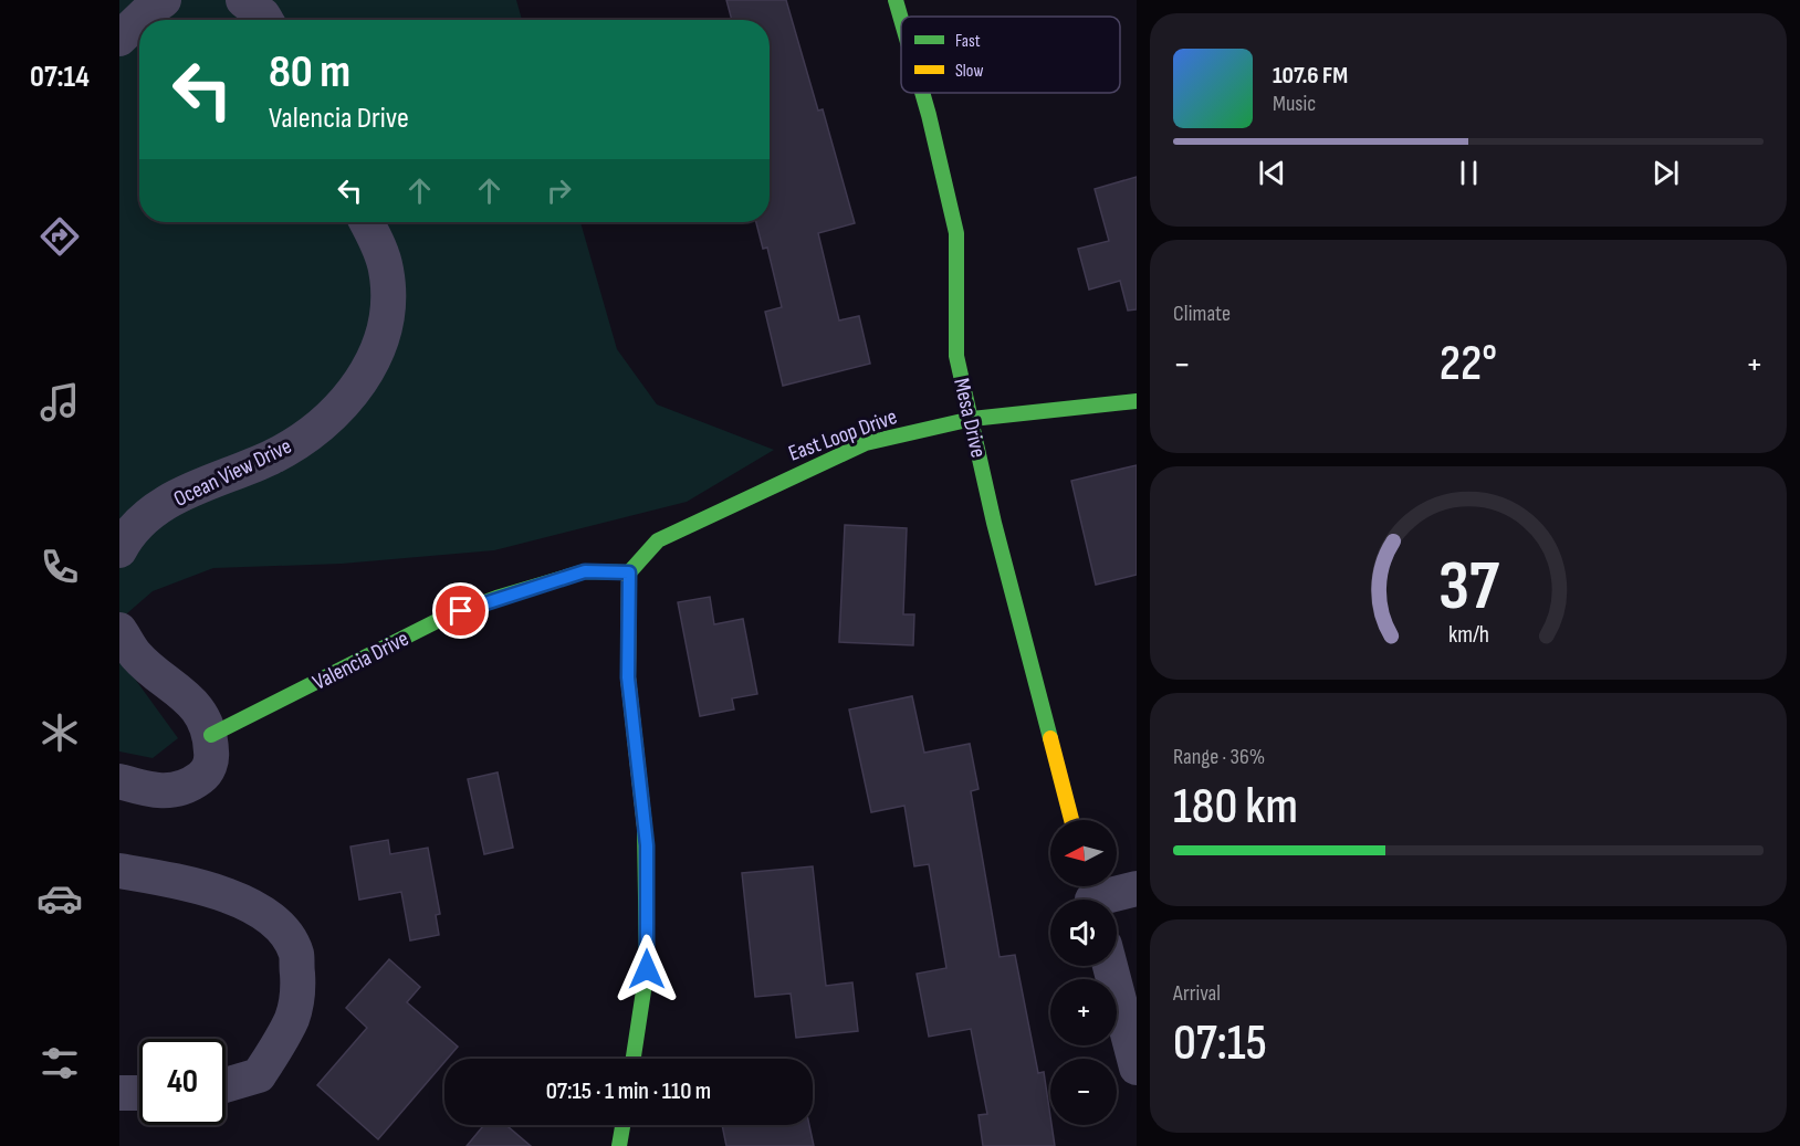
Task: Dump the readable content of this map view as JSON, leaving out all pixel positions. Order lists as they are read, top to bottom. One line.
{"streets":{"street":["Mesa Drive","East Loop Drive","Ocean View Drive","Valencia Drive"]},"crossings":[["Mesa Drive","East Loop Drive"],["East Loop Drive","Valencia Drive"]],"legend":["Fast","Slow"],"north":"left","page":{"tabs":"07:14","turn":["80 m","Valencia Drive"],"song":["107.6 FM","Music"],"tile":["Climate",["Range · 36%","180 km"],["Arrival","07:15"]],"heat":["−","22°","+"],"map_buttons":["+","−"],"limit":"40","trip":"07:15 · 1 min · 110 m","gauge":["37","km/h"]}}
